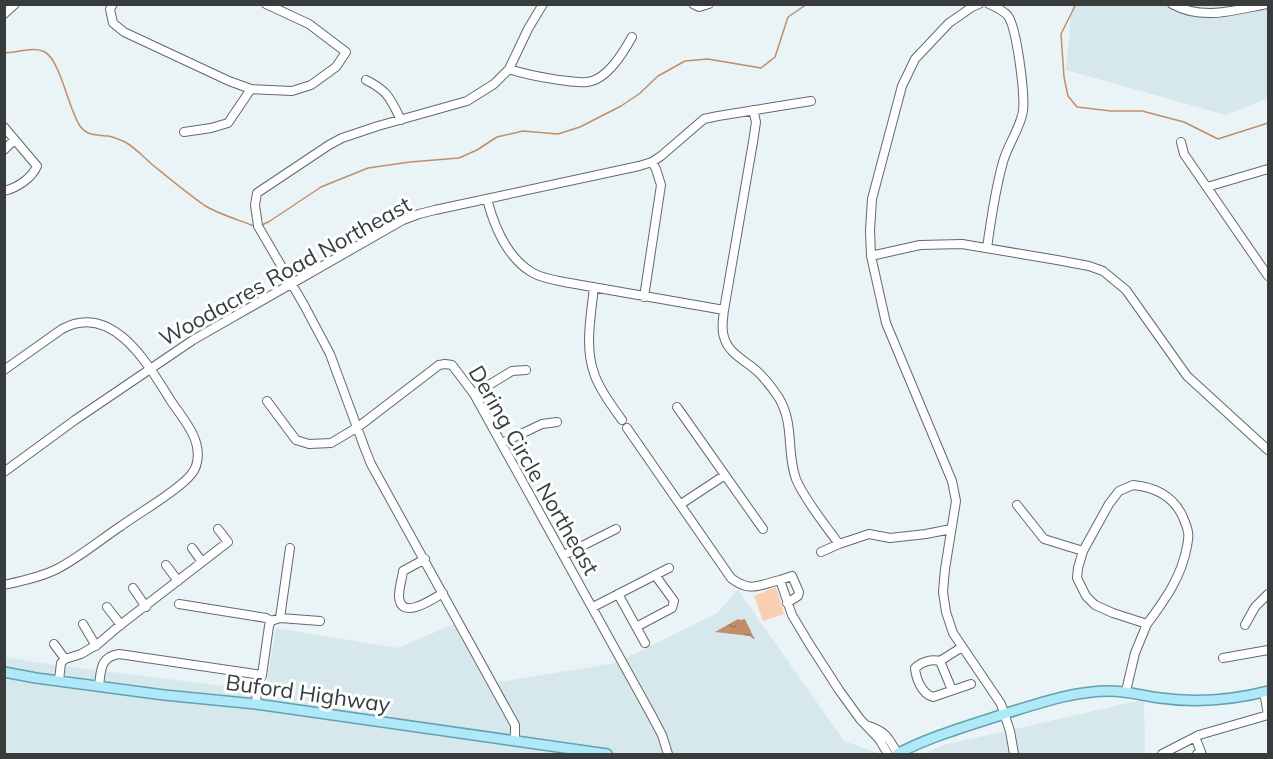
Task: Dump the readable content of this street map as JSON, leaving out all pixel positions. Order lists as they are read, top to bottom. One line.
{"streets":{"main road":["Buford Highway"],"street":["Woodacres Road Northeast","Dering Circle Northeast"]}}
